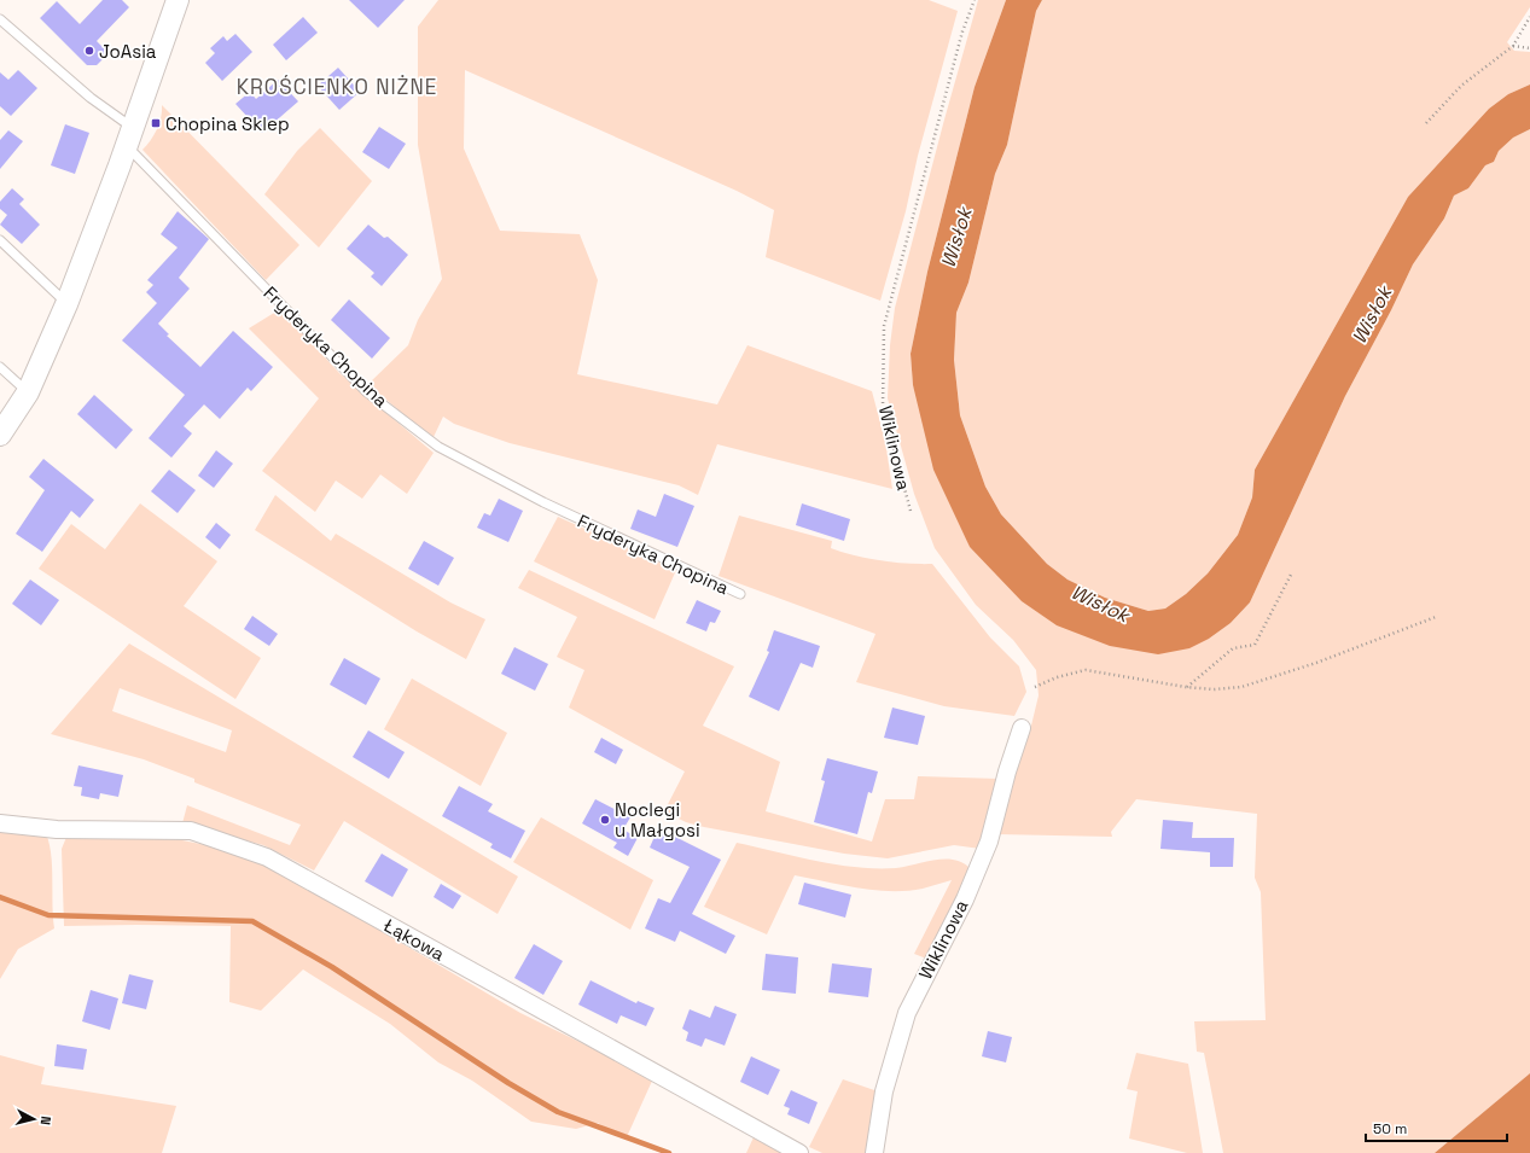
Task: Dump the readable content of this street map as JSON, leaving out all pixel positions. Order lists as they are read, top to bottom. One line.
{"streets":{"street":["Wiklinowa","Łąkowa"],"lane":["Fryderyka Chopina"]},"districts":["KROŚCIENKO NIŻNE"],"water":["Wisłok"],"places":{"other":["JoAsia","Noclegi u Małgosi"],"transit":["Chopina Sklep"]},"scale_bar":"50 m","north":"right"}
